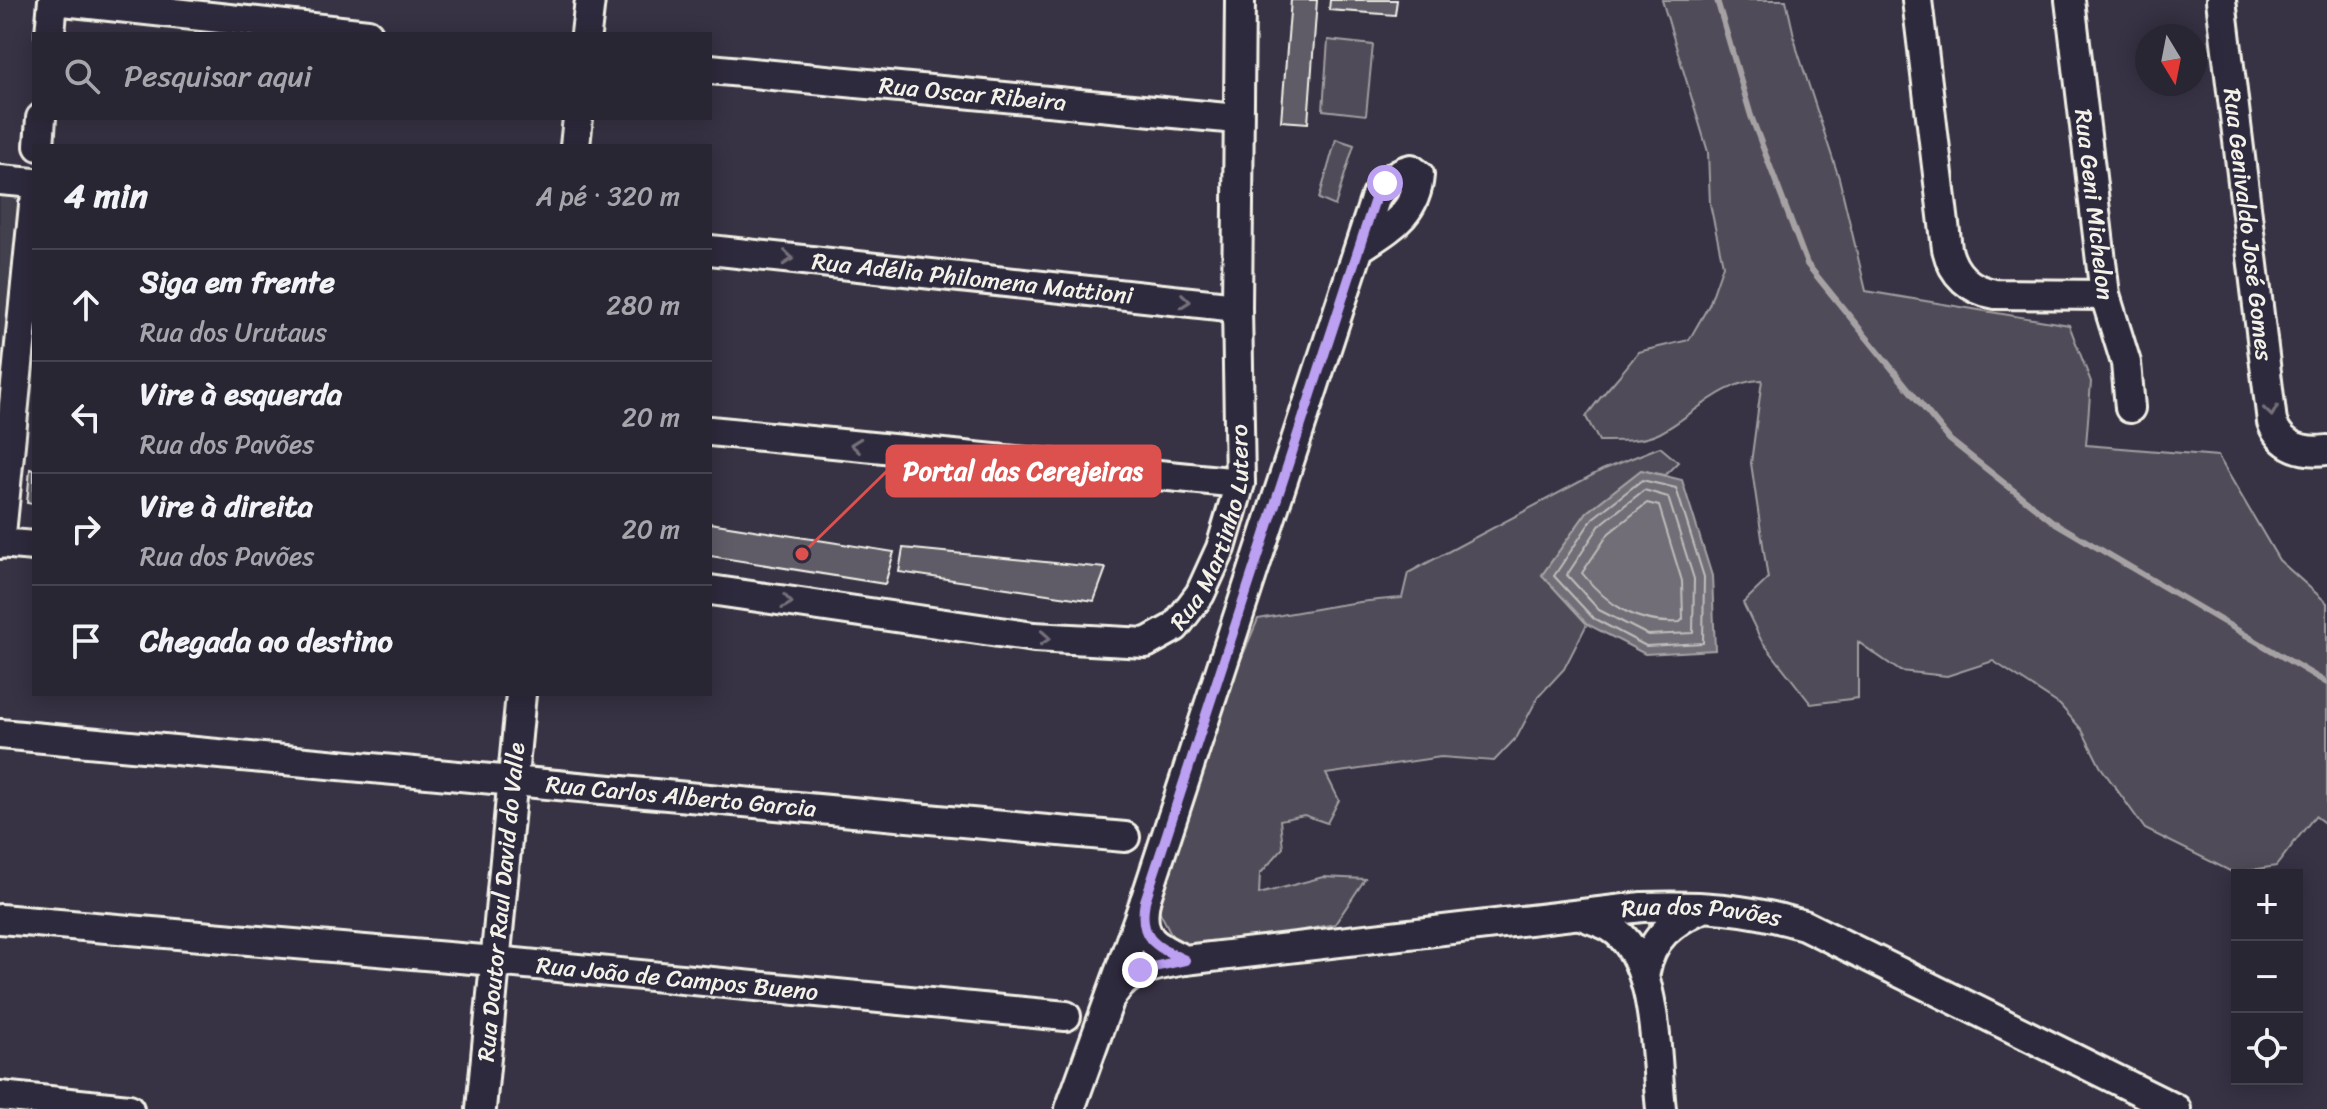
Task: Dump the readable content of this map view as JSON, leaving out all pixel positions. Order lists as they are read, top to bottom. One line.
{"streets":{"street":["Rua Oscar Ribeira","Rua Geni Michelon","Rua Genivaldo José Gomes","Rua Adélia Philomena Mattioni","Rua Martinho Lutero","Rua Carlos Alberto Garcia","Rua Doutor Raul David do Valle","Rua dos Pavões","Rua João de Campos Bueno"]},"crossings":[["Rua Oscar Ribeira","Rua Martinho Lutero"],["Rua Adélia Philomena Mattioni","Rua Martinho Lutero"],["Rua Carlos Alberto Garcia","Rua Doutor Raul David do Valle"],["Rua Doutor Raul David do Valle","Rua João de Campos Bueno"]],"one_way":["Rua Genivaldo José Gomes"],"places":["Portal das Cerejeiras"],"north":"bottom","page":{"search":"Pesquisar aqui","heading":["4 min","A pé · 320 m"],"list":[["Siga em frente","Rua dos Urutaus","280 m"],["Vire à esquerda","Rua dos Pavões","20 m"],["Vire à direita","Rua dos Pavões","20 m"],"Chegada ao destino"],"map_buttons":["+","−"]}}
